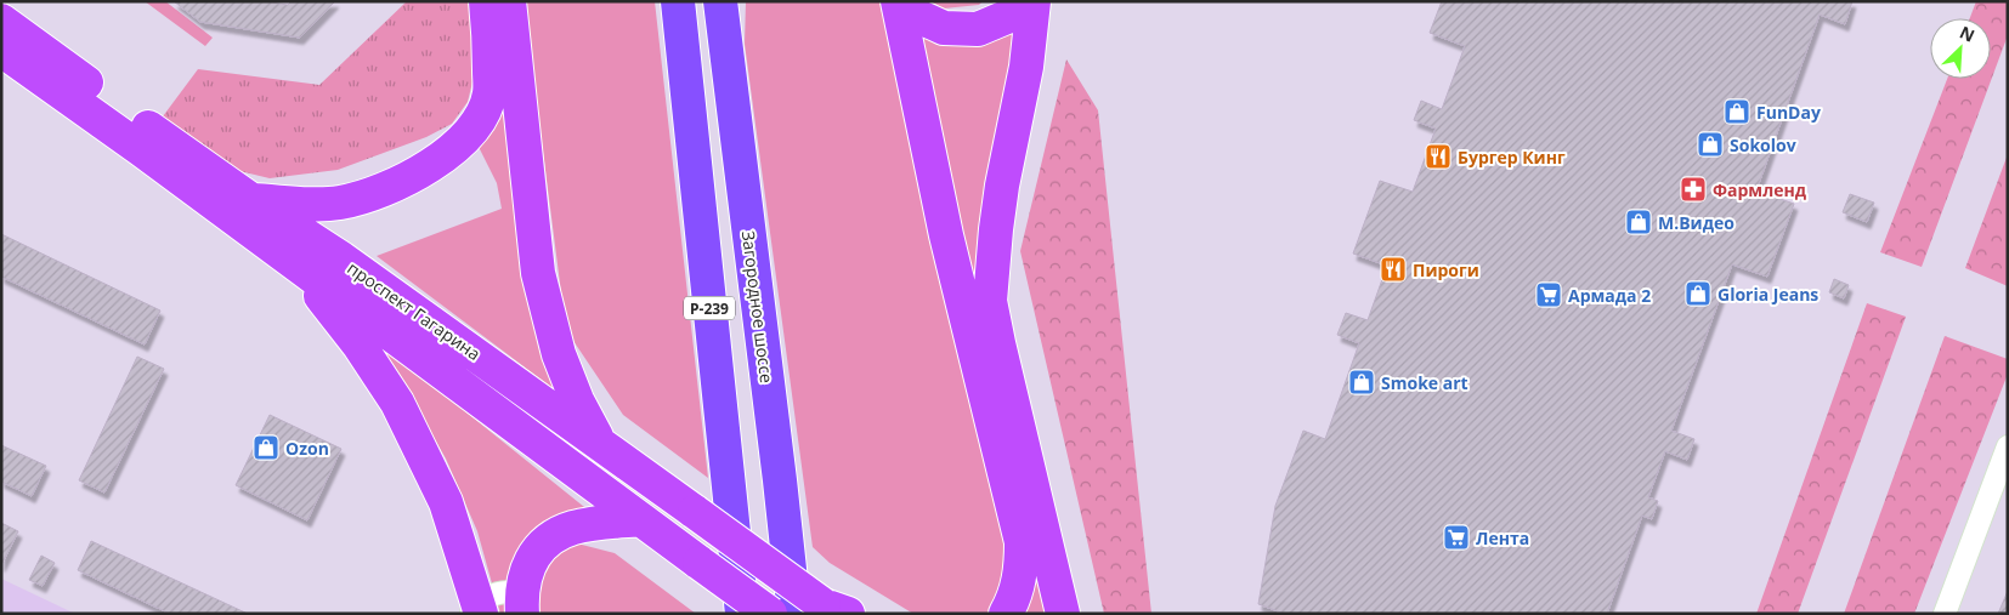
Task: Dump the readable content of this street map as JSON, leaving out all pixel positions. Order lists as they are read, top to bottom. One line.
{"streets":{"highway":["Загородное шоссе","Р-239"],"main road":["проспект Гагарина"]},"crossings":[["Загородное шоссе","проспект Гагарина"]],"places":{"shop":["FunDay","Sokolov","М.Видео","Gloria Jeans","Smoke art","Ozon"],"restaurant":["Бургер Кинг","Пироги"],"pharmacy":["Фармленд"],"supermarket":["Армада 2","Лента"]},"north":"top right"}
